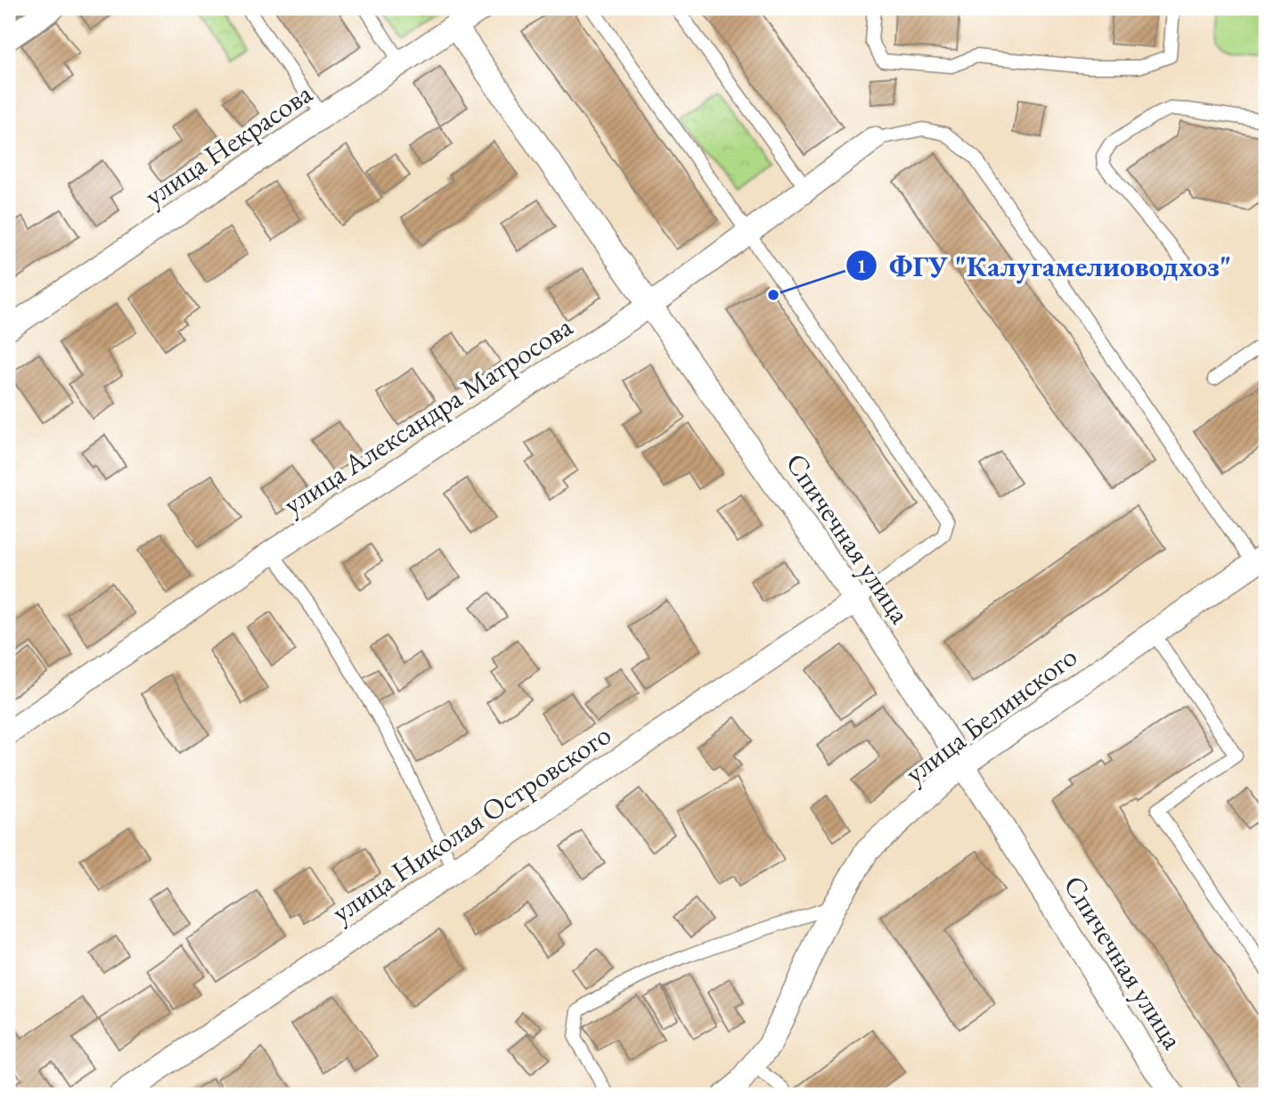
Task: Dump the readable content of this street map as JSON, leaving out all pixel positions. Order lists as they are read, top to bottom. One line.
{"streets":{"street":["улица Некрасова","улица Александра Матросова","Спичечная улица","улица Белинского","улица Николая Островского"]},"crossings":[["улица Некрасова","Спичечная улица"],["улица Александра Матросова","Спичечная улица"],["Спичечная улица","улица Белинского"],["Спичечная улица","улица Николая Островского"]],"places":["ФГУ \"Калугамелиоводхоз\""]}
